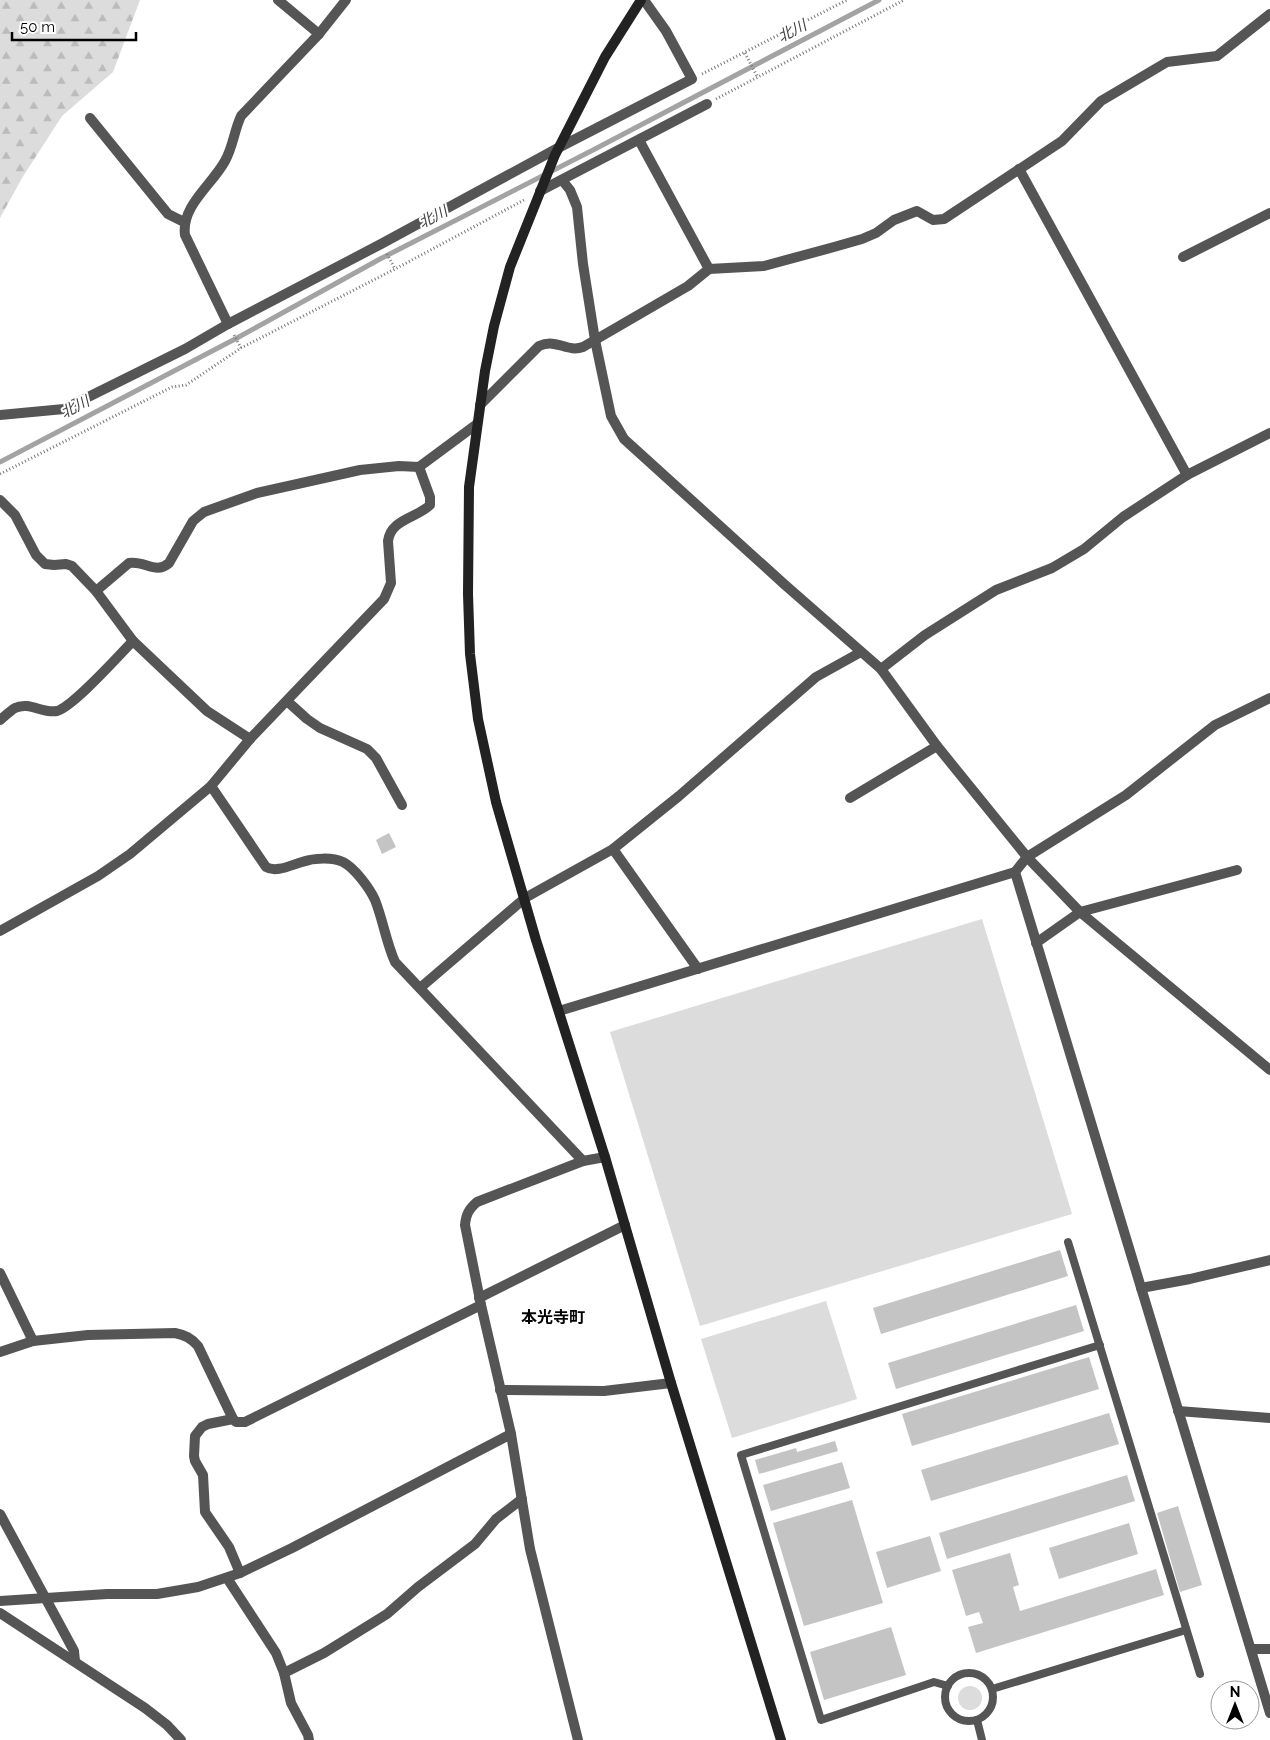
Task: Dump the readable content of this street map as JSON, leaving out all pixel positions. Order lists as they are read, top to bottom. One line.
{"districts":["本光寺町"],"water":["北川"],"scale_bar":"50 m","north":"top"}
